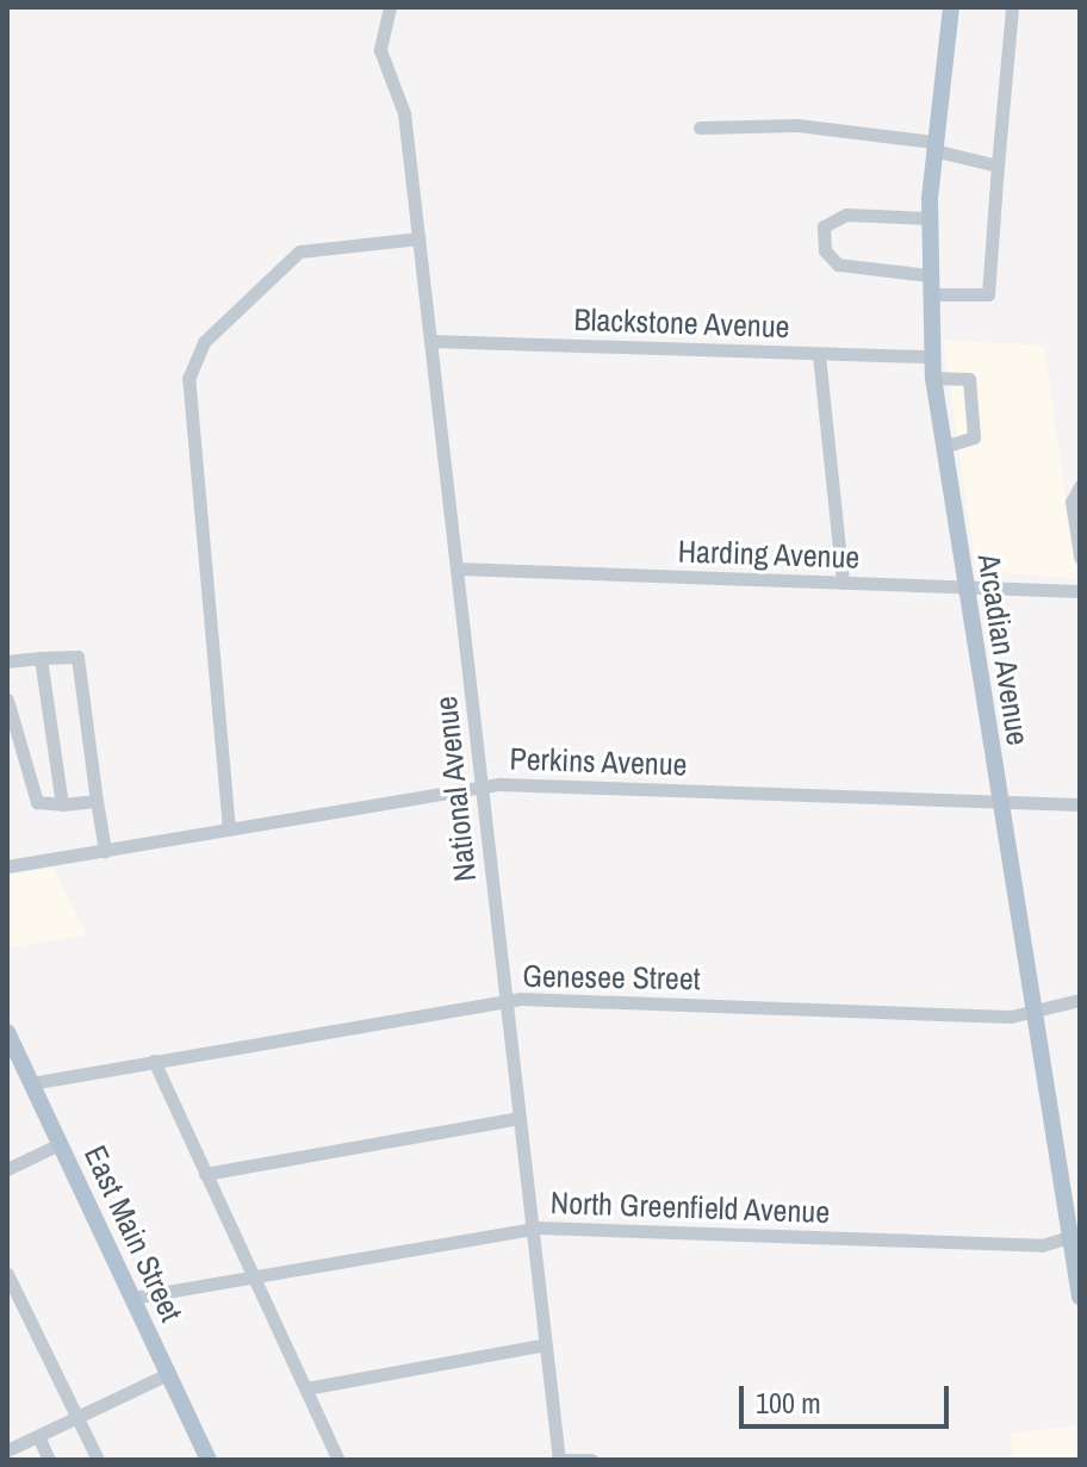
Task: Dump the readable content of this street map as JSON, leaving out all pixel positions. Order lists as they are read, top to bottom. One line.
{"streets":{"main road":["Arcadian Avenue","East Main Street"],"street":["Blackstone Avenue","Harding Avenue","Perkins Avenue","National Avenue","Genesee Street","North Greenfield Avenue"]},"crossings":[["Blackstone Avenue","Arcadian Avenue"],["Blackstone Avenue","National Avenue"],["Harding Avenue","Arcadian Avenue"],["Harding Avenue","National Avenue"],["Arcadian Avenue","Perkins Avenue"],["Arcadian Avenue","Genesee Street"],["Arcadian Avenue","North Greenfield Avenue"],["Perkins Avenue","National Avenue"],["National Avenue","Genesee Street"],["National Avenue","North Greenfield Avenue"],["Genesee Street","East Main Street"],["North Greenfield Avenue","East Main Street"]],"scale_bar":"100 m"}
